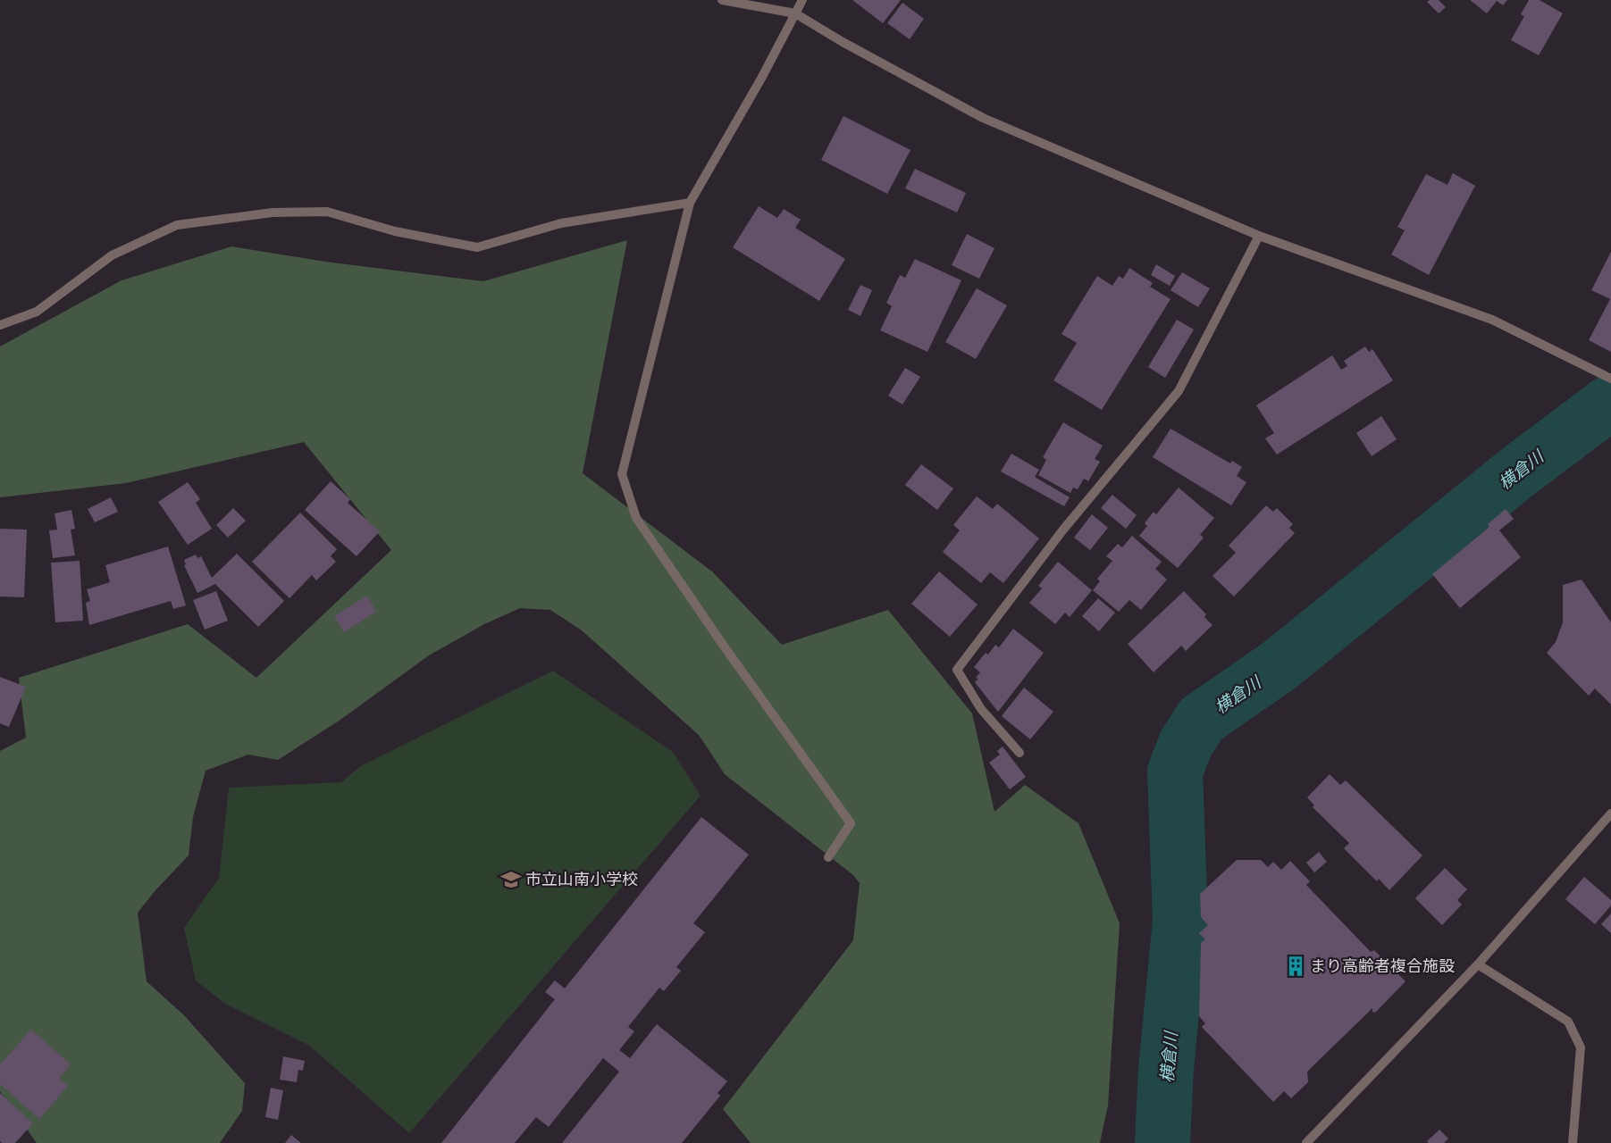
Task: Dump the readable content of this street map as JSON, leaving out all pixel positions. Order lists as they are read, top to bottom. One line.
{"water":["横倉川"],"places":{"school or university":["市立山南小学校"],"building":["まり高齢者複合施設"]}}
